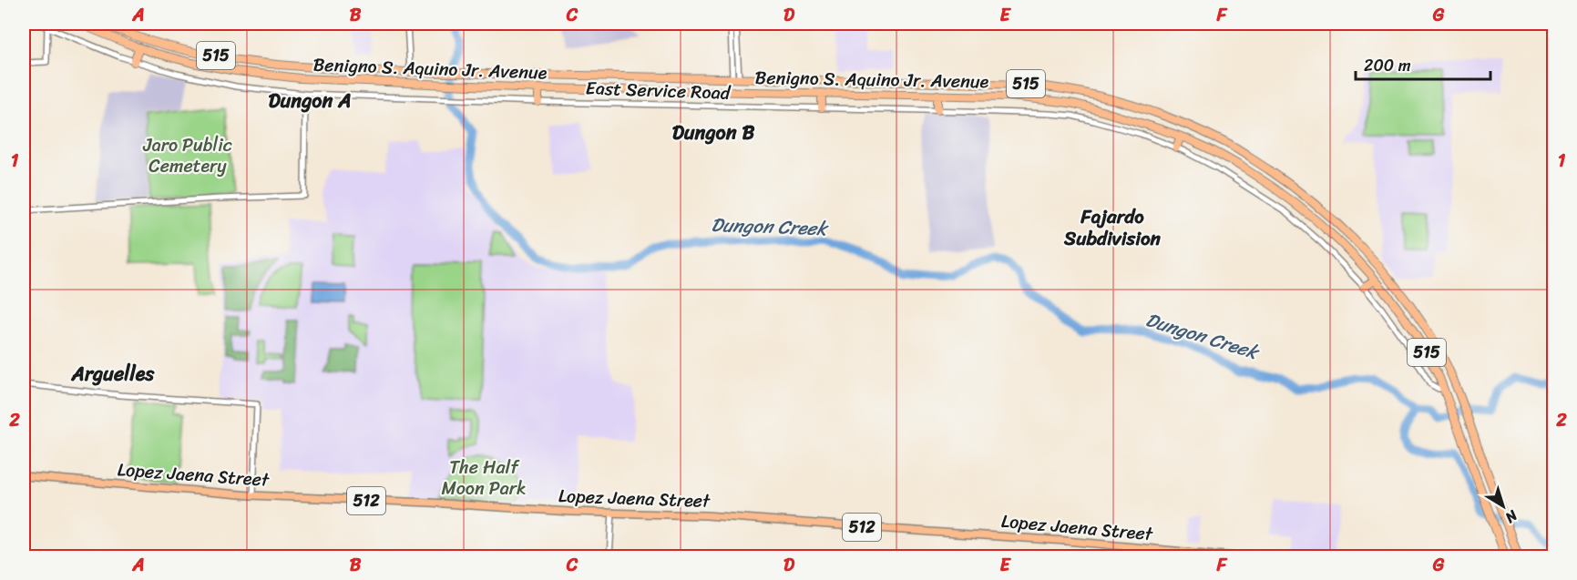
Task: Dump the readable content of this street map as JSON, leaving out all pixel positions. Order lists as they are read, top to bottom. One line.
{"streets":{"highway":["515","Benigno S. Aquino Jr. Avenue"],"main road":["Lopez Jaena Street","512"],"street":["East Service Road"]},"crossings":[["Benigno S. Aquino Jr. Avenue","East Service Road"]],"districts":["Dungon A","Dungon B","Fajardo Subdivision","Arguelles"],"water":["Dungon Creek"],"parks":["Jaro Public Cemetery","The Half Moon Park"],"scale_bar":"200 m","north":"bottom right","grid":{"columns":["A","B","C","D","E","F","G"],"rows":["1","2"]}}
